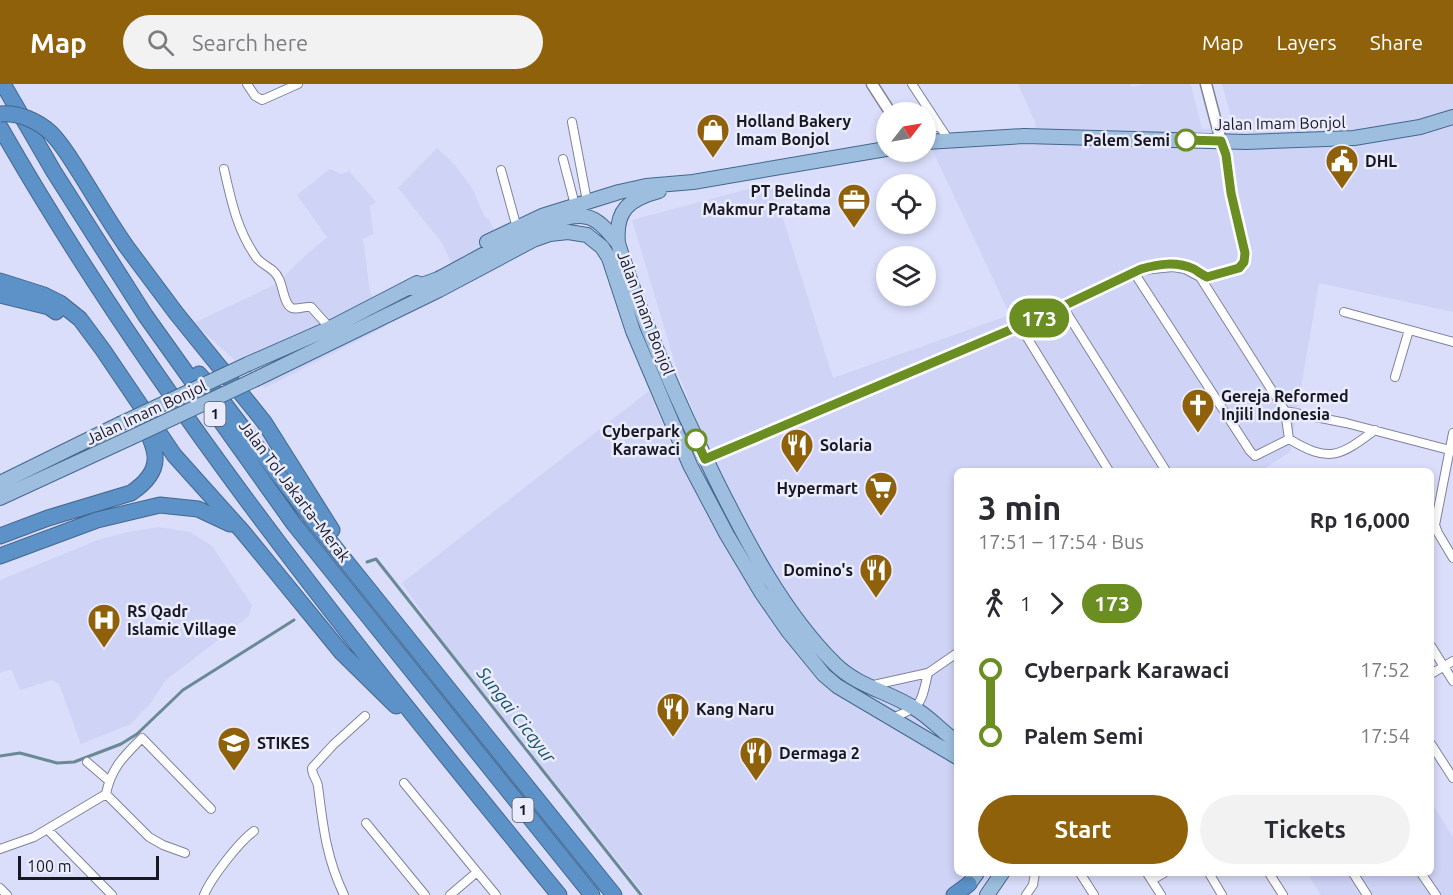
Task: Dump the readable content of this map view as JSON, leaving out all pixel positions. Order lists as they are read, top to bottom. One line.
{"streets":{"highway":["1","Jalan Tol Jakarta–Merak"],"main road":["Jalan Imam Bonjol"]},"water":["Sungai Cicayur"],"places":{"other":["Palem Semi","Cyberpark Karawaci"],"shop":["Holland Bakery Imam Bonjol"],"public building":["DHL"],"office":["PT Belinda Makmur Pratama"],"church":["Gereja Reformed Injili Indonesia"],"restaurant":["Solaria","Domino's","Kang Naru","Dermaga 2"],"supermarket":["Hypermart"],"hospital":["RS Qadr Islamic Village"],"school or university":["STIKES"]},"lines":["bus line 173"],"scale_bar":"100 m","north":"top right","page":{"header":"Map","search":"Search here","nav":["Map","Layers","Share"],"on_map":"173","heading":["3 min","17:51 – 17:54 · Bus","Rp 16,000"],"legs":["1","173"],"list":[{"name":"Cyberpark Karawaci","value":"17:52"},{"name":"Palem Semi","value":"17:54"}],"buttons":["Start","Tickets"],"scale":"100 m"}}
